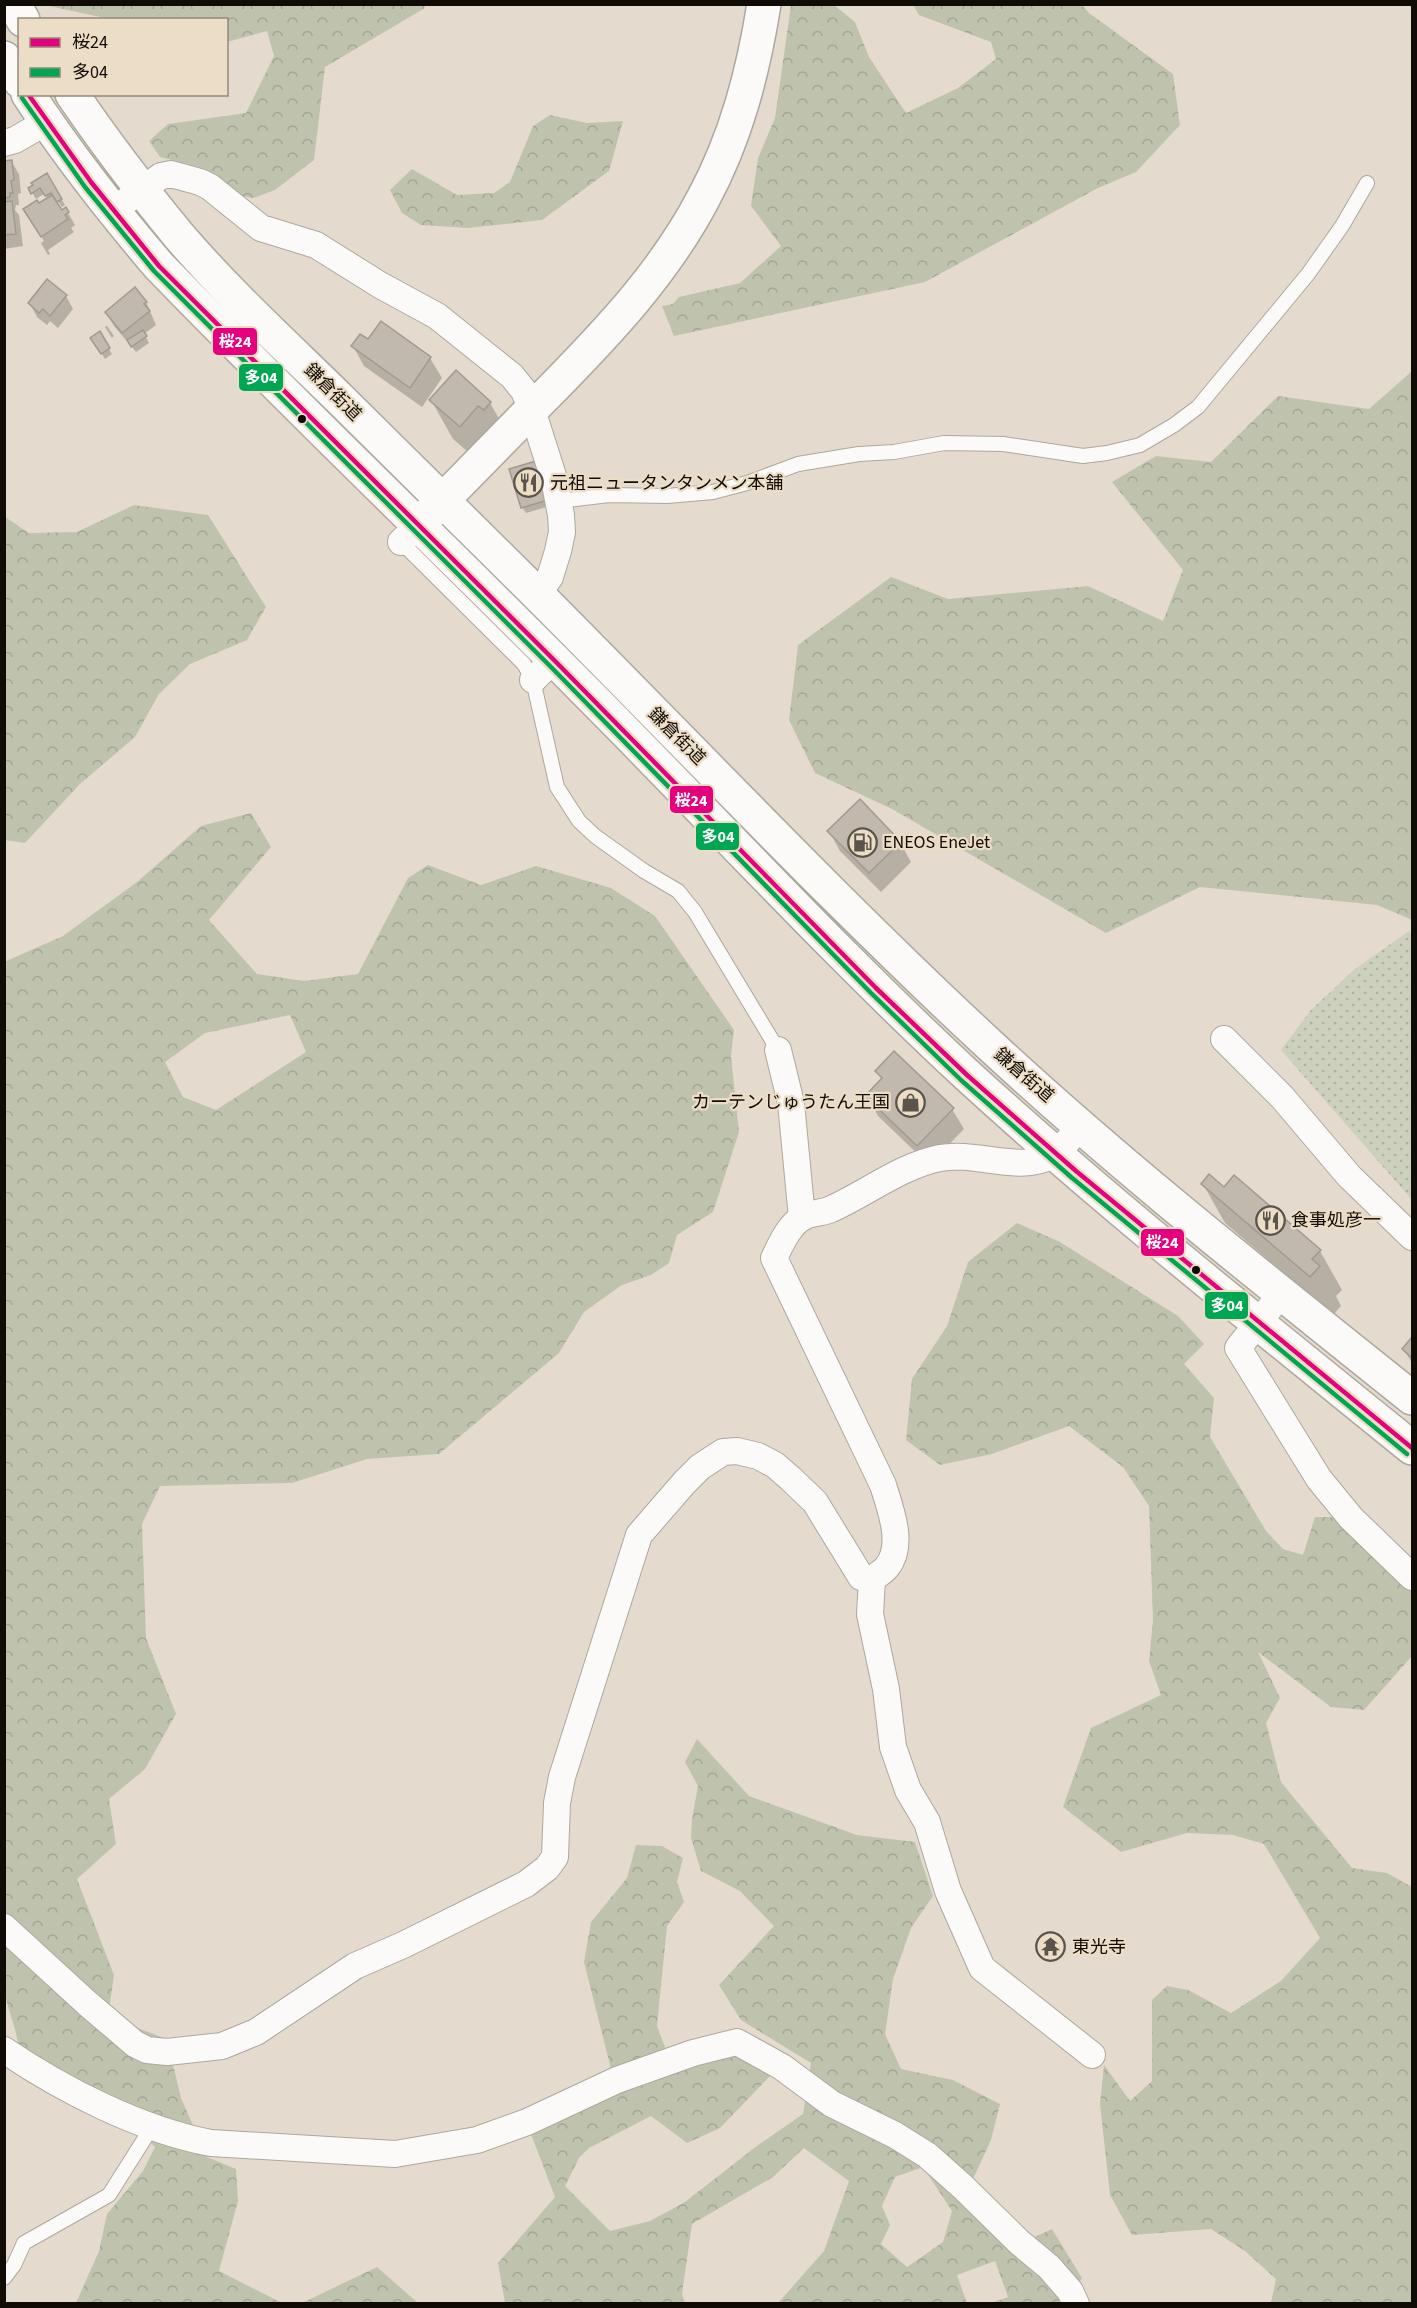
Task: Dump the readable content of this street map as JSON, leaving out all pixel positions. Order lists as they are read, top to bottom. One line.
{"streets":{"main road":["鎌倉街道"]},"places":{"restaurant":["元祖ニュータンタンメン本舗","食事処彦一"],"fuel station":["ENEOS EneJet"],"shop":["カーテンじゅうたん王国"],"temple":["東光寺"]},"lines":["transit line 桜24","transit line 多04"],"legend":["桜24","多04"]}
